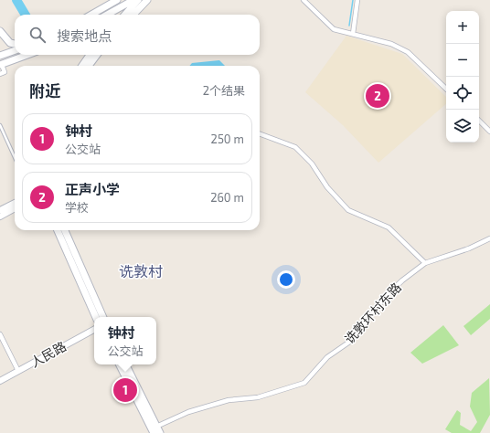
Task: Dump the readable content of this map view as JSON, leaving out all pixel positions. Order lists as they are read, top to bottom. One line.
{"streets":{"street":["诜敦环村东路","人民路"]},"districts":["诜敦村"],"page":{"map_buttons":["+","−"],"search":"搜索地点","heading":["附近","2个结果"],"pins":["2","1"],"list":[{"mark":"1","name":"钟村","note":"公交站","value":"250 m"},{"mark":"2","name":"正声小学","note":"学校","value":"260 m"}],"popup":["钟村","公交站"]}}
